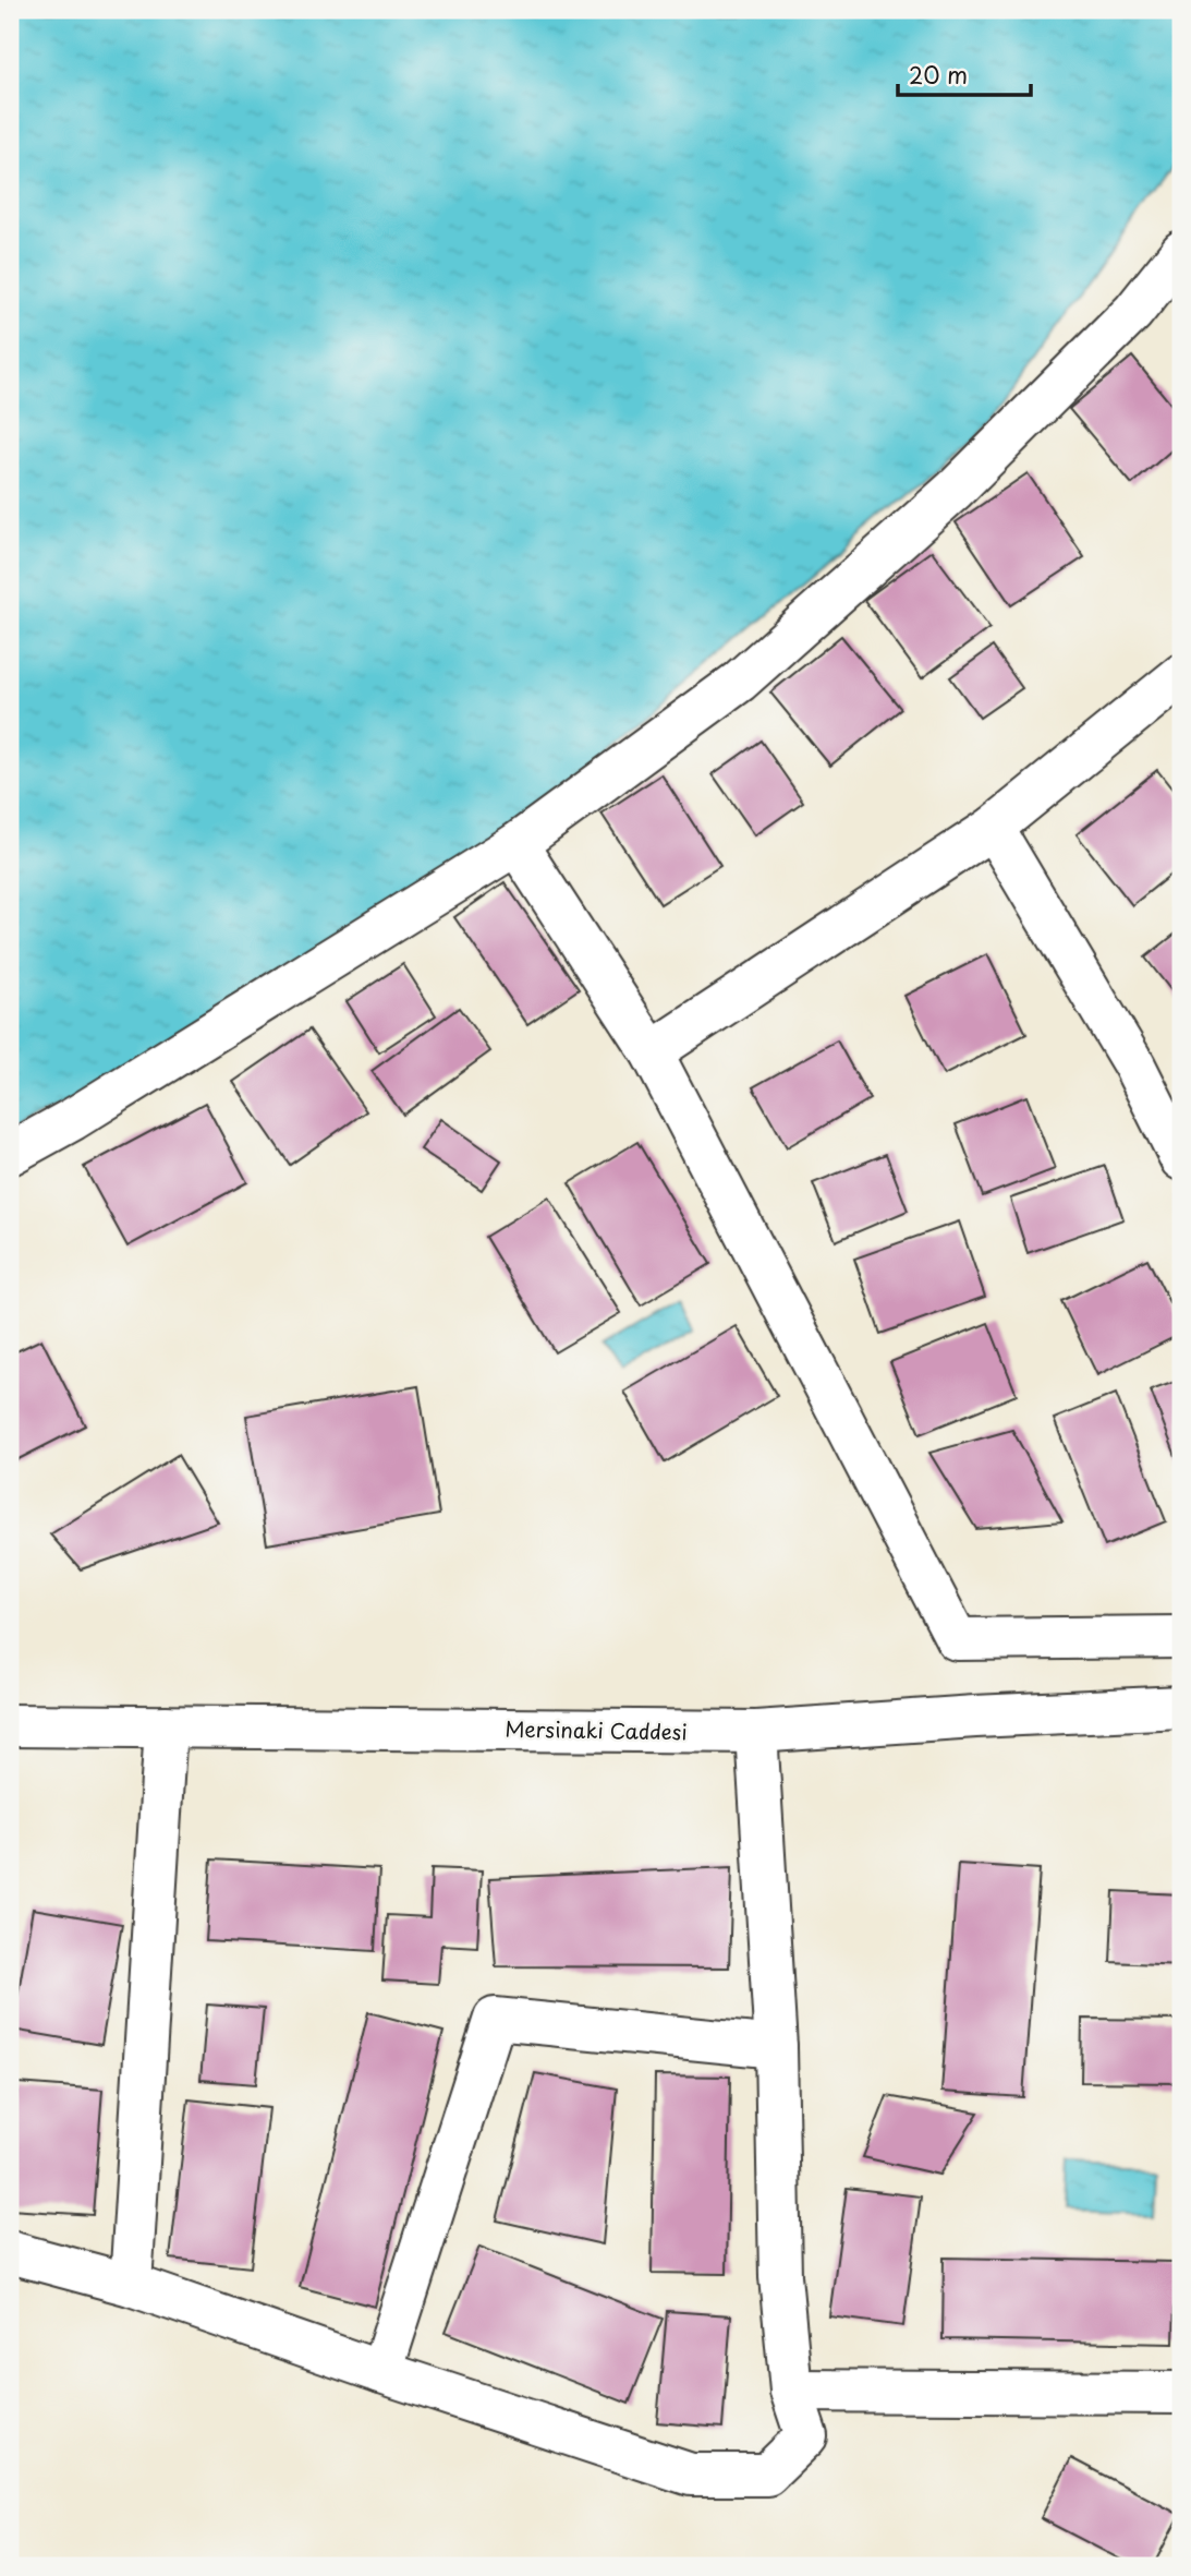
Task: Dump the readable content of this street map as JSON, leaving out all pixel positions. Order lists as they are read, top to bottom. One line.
{"streets":{"street":["Mersinaki Caddesi"]},"scale_bar":"20 m"}
